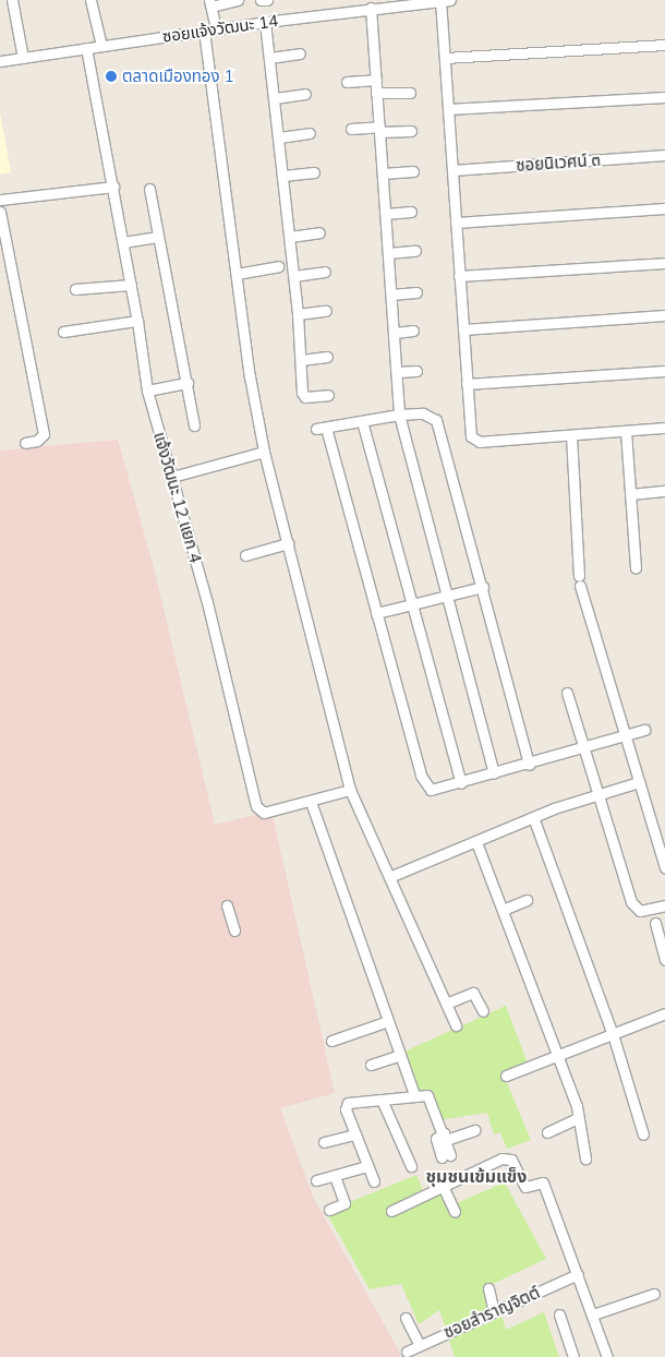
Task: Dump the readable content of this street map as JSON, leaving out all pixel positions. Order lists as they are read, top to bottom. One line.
{"streets":{"street":["ซอยแจ้งวัฒนะ 14","ซอยนิเวศน์ ๓","แจ้งวัฒนะ 12 แยก 4","ซอยสำราญจิตต์"]},"crossings":[["ซอยแจ้งวัฒนะ 14","แจ้งวัฒนะ 12 แยก 4"]],"districts":["ชุมชนเข้มแข็ง"],"places":["ตลาดเมืองทอง 1"]}
